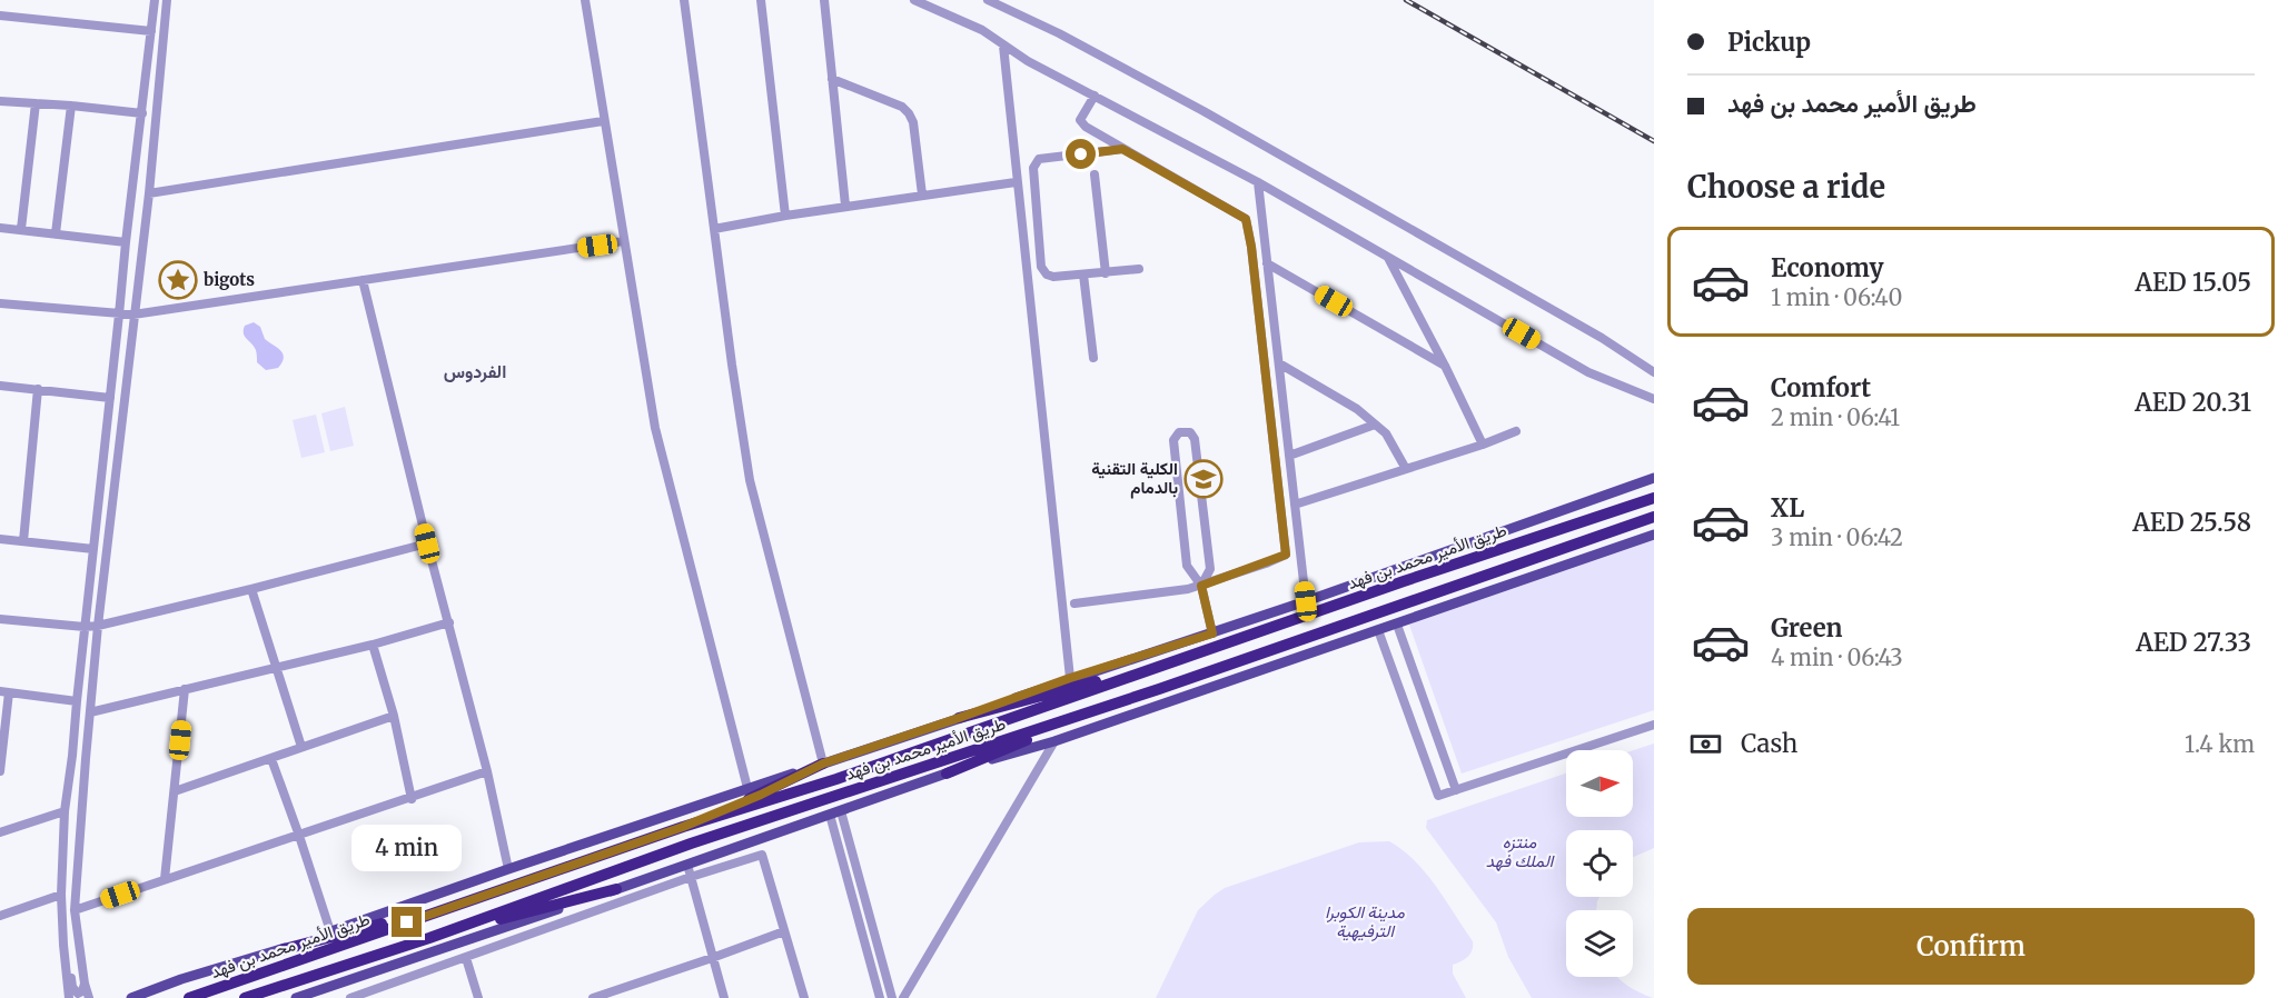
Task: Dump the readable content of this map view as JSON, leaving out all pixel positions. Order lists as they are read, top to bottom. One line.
{"streets":{"highway":["طريق الأمير محمد بن فهد"]},"districts":["الفردوس"],"parks":["منتزه الملك فهد","مدينة الكوبرا الترفيهية"],"places":{"place":["bigots"],"school or university":["الكلية التقنية بالدمام"]},"north":"right","page":{"banner":["Pickup","طريق الأمير محمد بن فهد"],"heading":"Choose a ride","list":[{"name":"Economy","note":"1 min · 06:40","value":"AED 15.05"},{"name":"Comfort","note":"2 min · 06:41","value":"AED 20.31"},{"name":"XL","note":"3 min · 06:42","value":"AED 25.58"},{"name":"Green","note":"4 min · 06:43","value":"AED 27.33"}],"pay":["Cash","1.4 km"],"bubble":"4 min","buttons":"Confirm"}}
